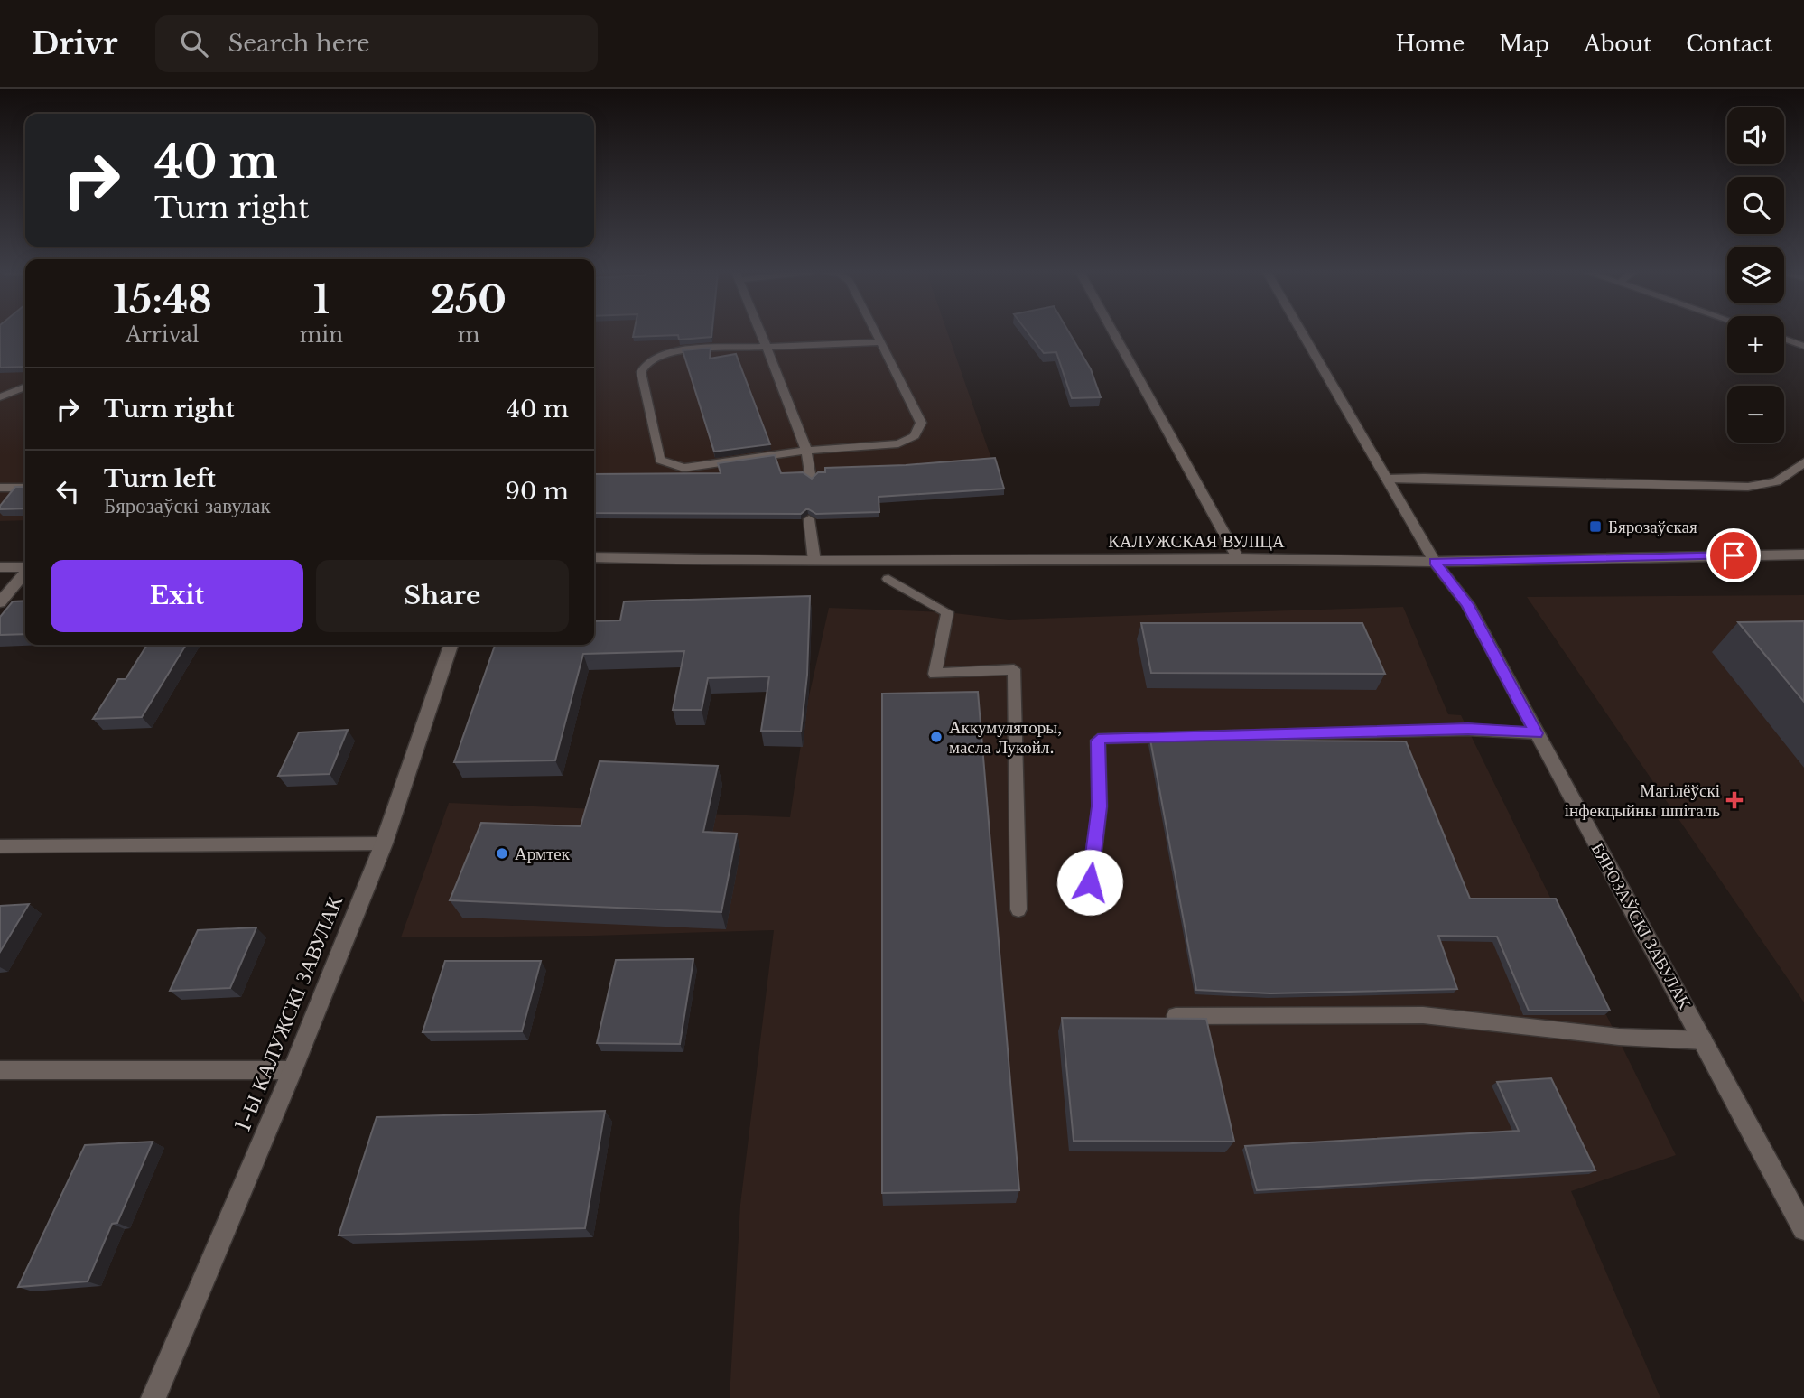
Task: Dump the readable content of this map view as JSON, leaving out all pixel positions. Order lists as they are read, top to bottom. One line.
{"streets":{"street":["КАЛУЖСКАЯ ВУЛІЦА","БЯРОЗАЎСКІ ЗАВУЛАК","1-Ы КАЛУЖСКІ ЗАВУЛАК"]},"crossings":[["КАЛУЖСКАЯ ВУЛІЦА","БЯРОЗАЎСКІ ЗАВУЛАК"]],"places":{"transit":["Бярозаўская"],"other":["Аккумуляторы, масла Лукойл.","Армтек"],"health":["Магілёўскі інфекцыйны шпіталь"]},"page":{"header":"Drivr","search":"Search here","nav":["Home","Map","About","Contact"],"map_buttons":["+","−"],"turn":["40 m","Turn right"],"eta":["15:48","Arrival","1","min","250","m"],"list":[{"name":"Turn right","value":"40 m"},{"name":"Turn left","note":"Бярозаўскі завулак","value":"90 m"}],"buttons":["Exit","Share"]}}
